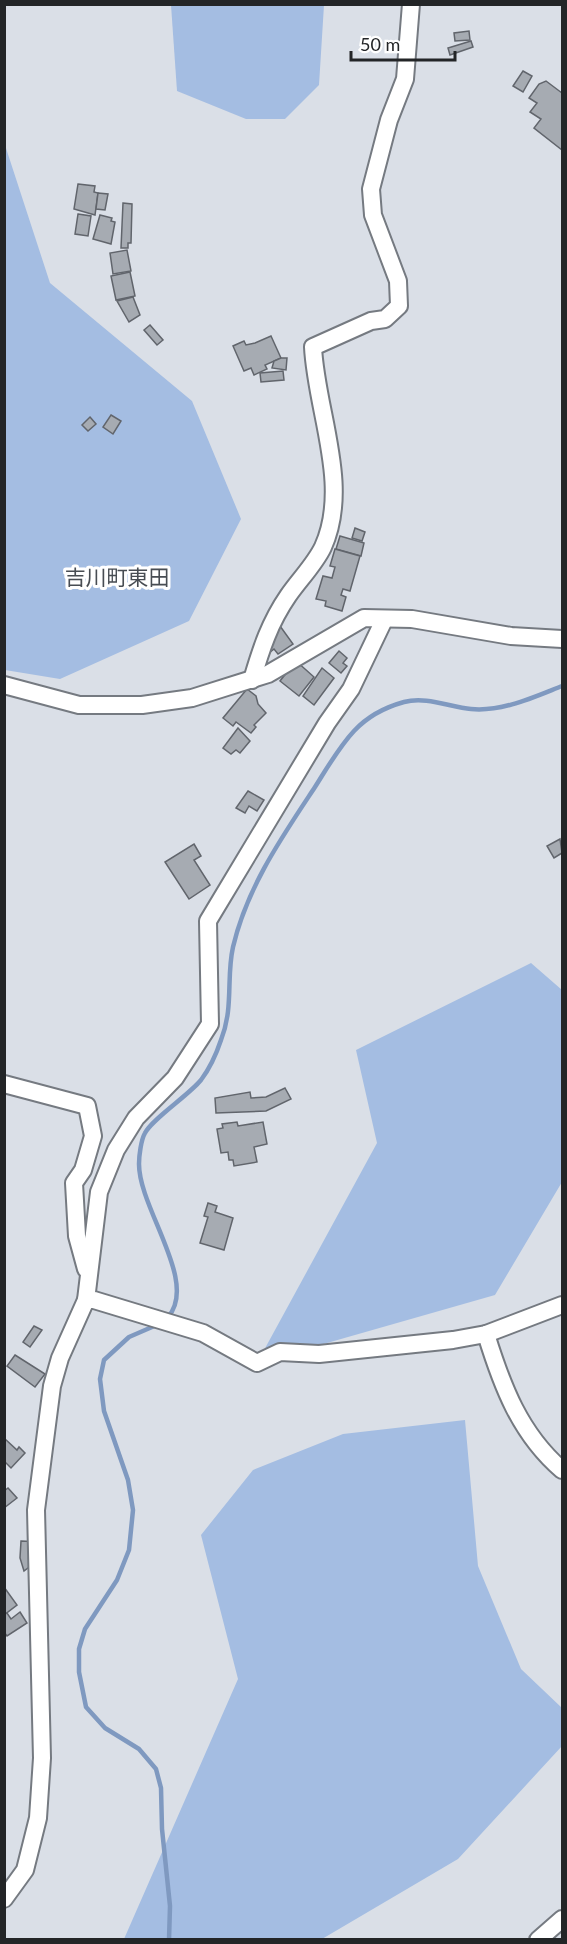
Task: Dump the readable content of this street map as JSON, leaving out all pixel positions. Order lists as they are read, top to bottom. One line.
{"districts":["吉川町東田"],"scale_bar":"50 m"}
